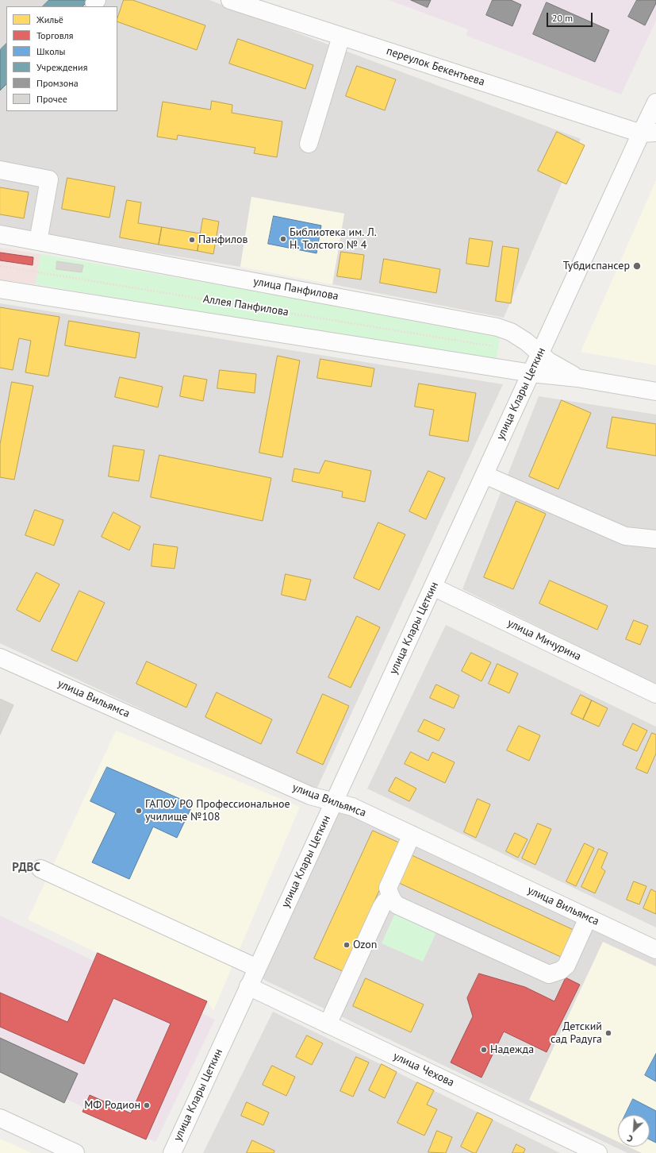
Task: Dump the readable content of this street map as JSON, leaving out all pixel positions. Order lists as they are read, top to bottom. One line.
{"streets":{"street":["переулок Бекентьева","улица Панфилова","улица Клары Цеткин","улица Мичурина","улица Вильямса","улица Чехова"],"path":["Аллея Панфилова"]},"crossings":[["переулок Бекентьева","улица Клары Цеткин"],["улица Панфилова","улица Клары Цеткин"],["улица Клары Цеткин","улица Мичурина"],["улица Клары Цеткин","улица Вильямса"],["улица Клары Цеткин","улица Чехова"]],"districts":["РДВС"],"places":["Библиотека им. Л. Н. Толстого № 4","Панфилов","Тубдиспансер","ГАПОУ РО Профессиональное училище №108","Ozon","Детский сад Радуга","Надежда","МФ Родион"],"legend":["Жильё","Торговля","Школы","Учреждения","Промзона","Прочее"],"scale_bar":"20 m","north":"bottom left"}
